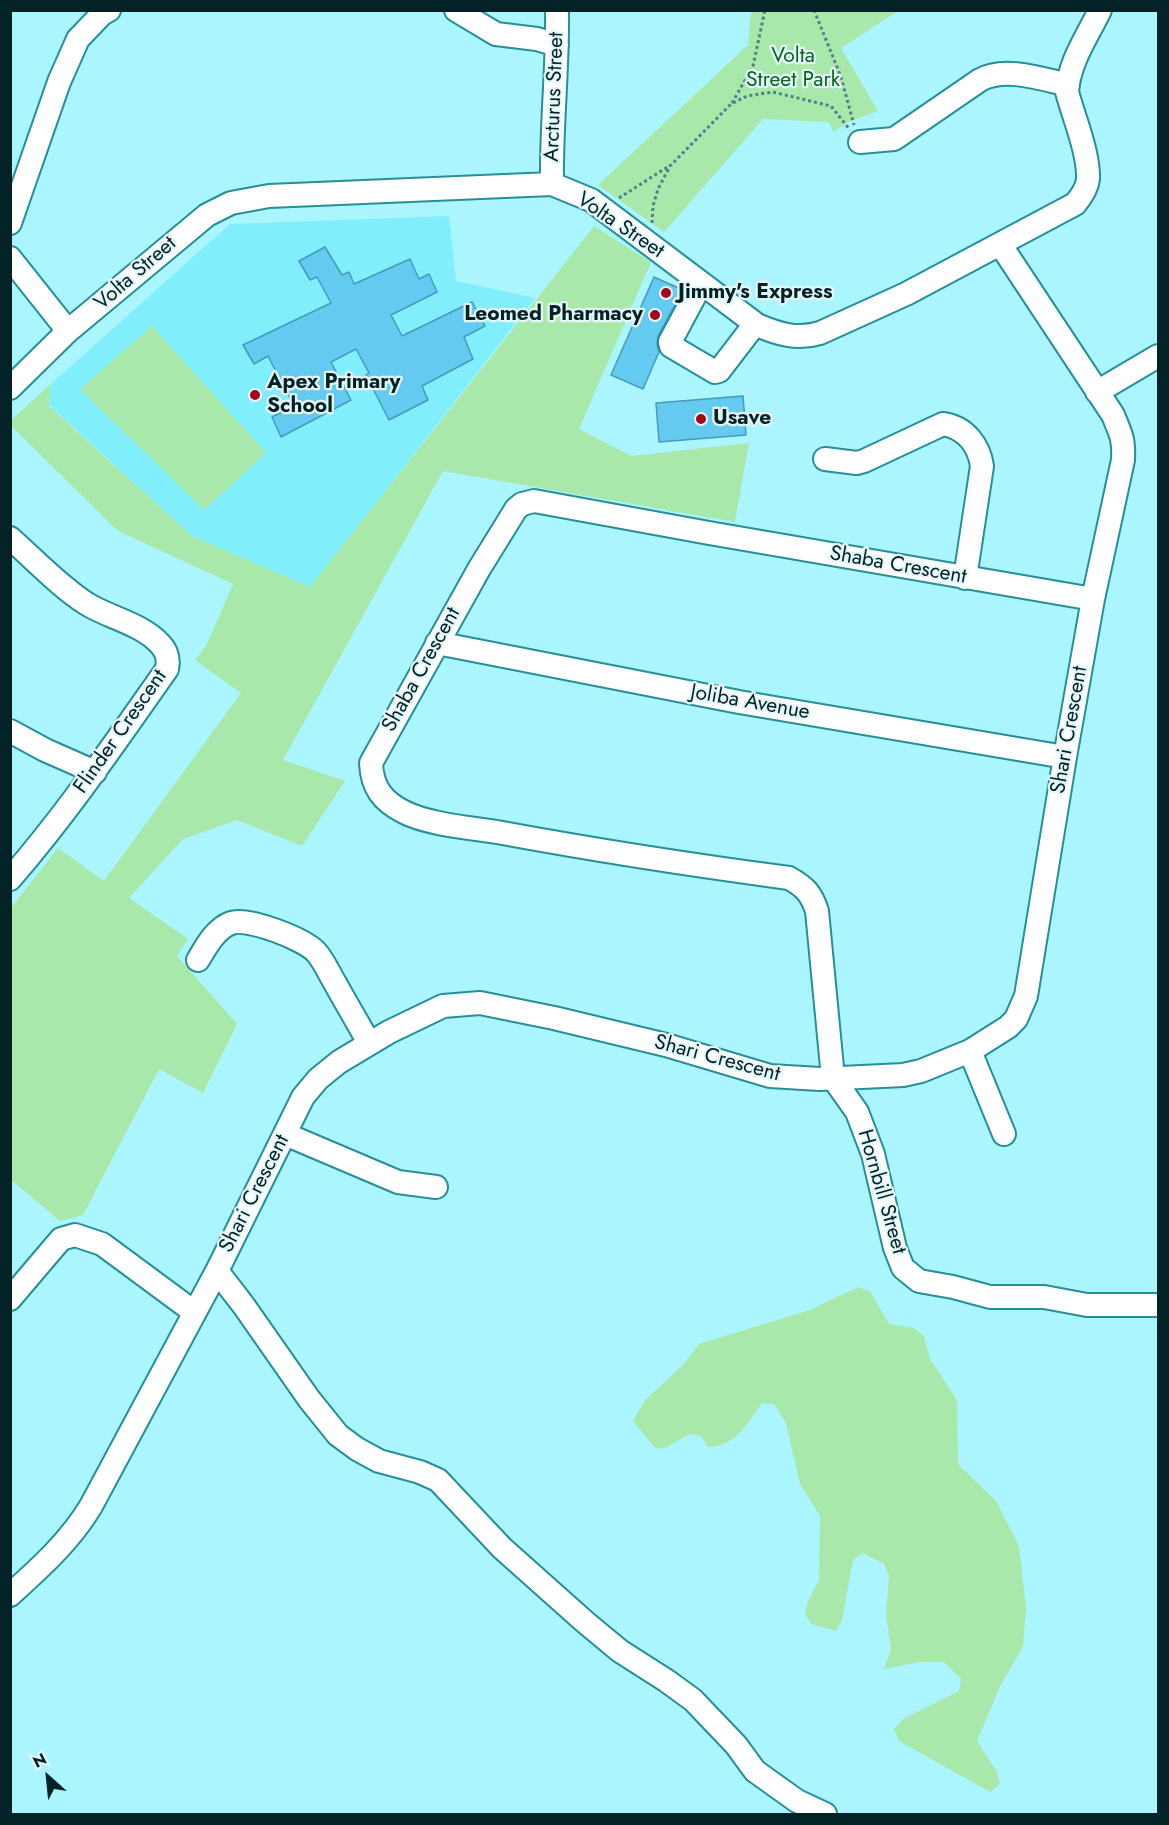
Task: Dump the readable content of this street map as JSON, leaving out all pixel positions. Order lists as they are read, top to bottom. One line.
{"streets":{"street":["Arcturus Street","Volta Street","Shaba Crescent","Joliba Avenue","Shari Crescent","Flinder Crescent","Hornbill Street"]},"crossings":[["Arcturus Street","Volta Street"],["Volta Street","Shari Crescent"],["Shaba Crescent","Joliba Avenue"],["Shaba Crescent","Shari Crescent"],["Shaba Crescent","Hornbill Street"],["Joliba Avenue","Shari Crescent"],["Shari Crescent","Hornbill Street"]],"parks":["Volta Street Park"],"places":["Jimmy's Express","Leomed Pharmacy","Apex Primary School","Usave"],"north":"top left"}
